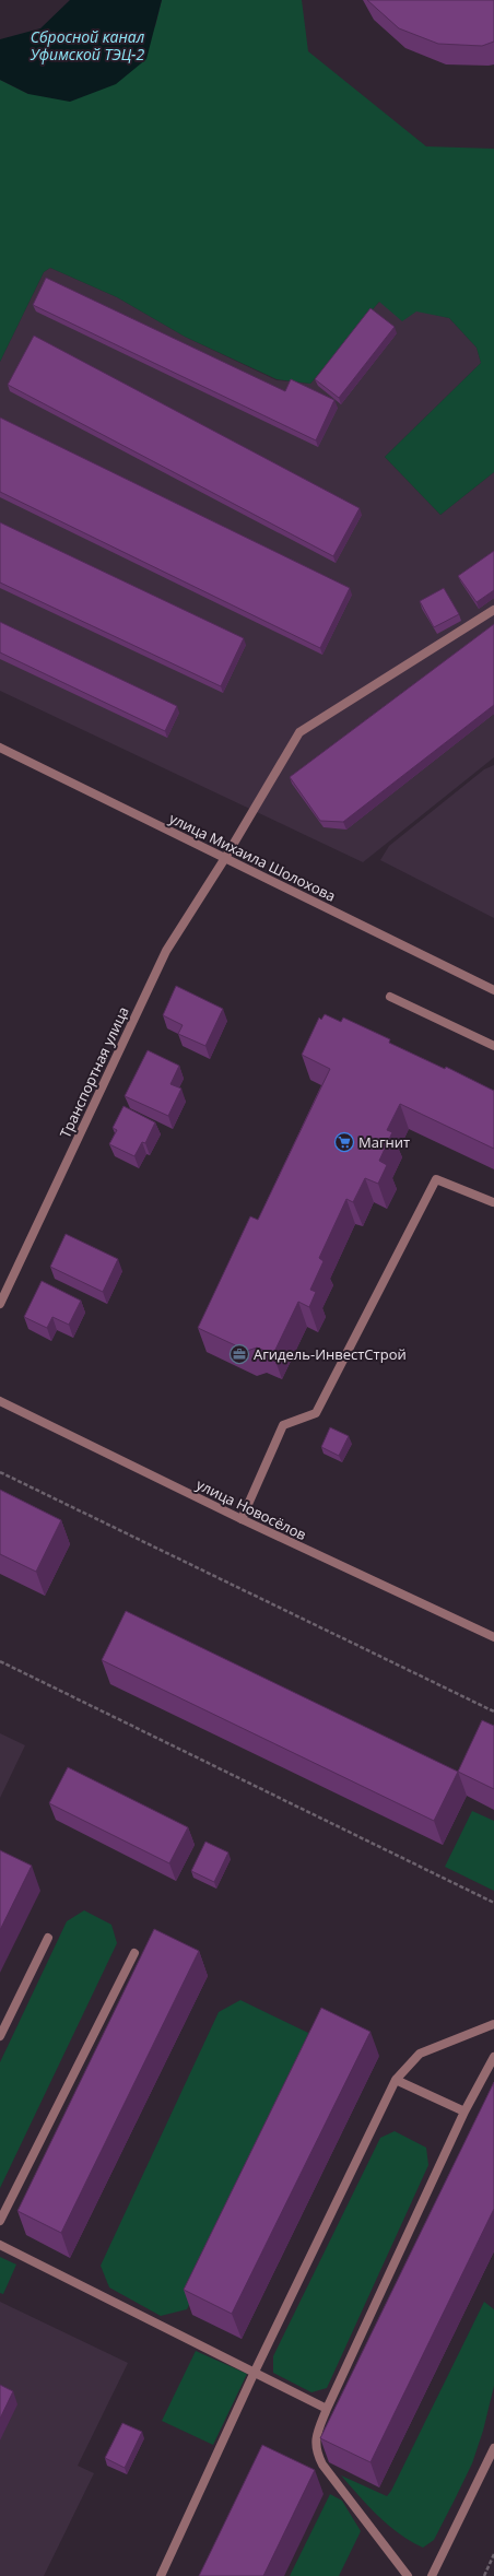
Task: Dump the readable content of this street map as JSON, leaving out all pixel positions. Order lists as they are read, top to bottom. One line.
{"streets":{"street":["улица Михаила Шолохова","Транспортная улица","улица Новосёлов"]},"crossings":[["улица Михаила Шолохова","Транспортная улица"]],"water":["Сбросной канал Уфимской ТЭЦ-2"],"places":{"supermarket":["Магнит"],"office":["Агидель-ИнвестСтрой"]}}
